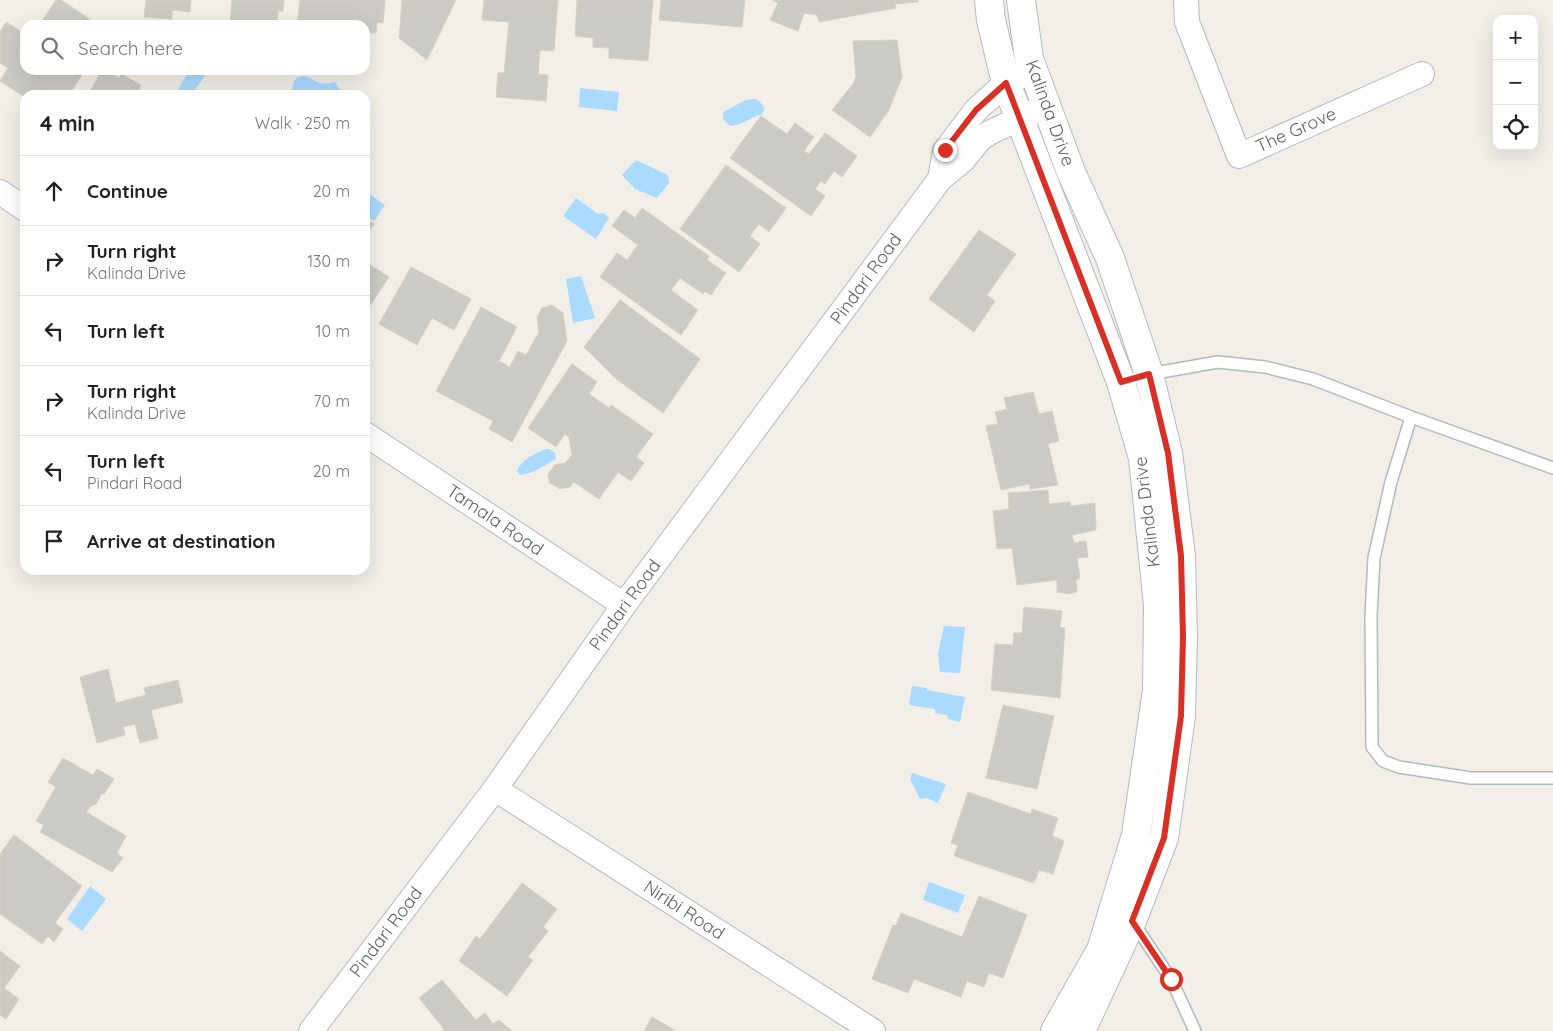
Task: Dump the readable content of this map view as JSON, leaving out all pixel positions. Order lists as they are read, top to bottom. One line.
{"streets":{"street":["Kalinda Drive","The Grove","Pindari Road","Tamala Road","Niribi Road"]},"crossings":[["Kalinda Drive","Pindari Road"],["Pindari Road","Tamala Road"],["Pindari Road","Niribi Road"]],"page":{"map_buttons":["+","−"],"search":"Search here","heading":["4 min","Walk · 250 m"],"list":[["Continue","20 m"],["Turn right","Kalinda Drive","130 m"],["Turn left","10 m"],["Turn right","Kalinda Drive","70 m"],["Turn left","Pindari Road","20 m"],"Arrive at destination"]}}
